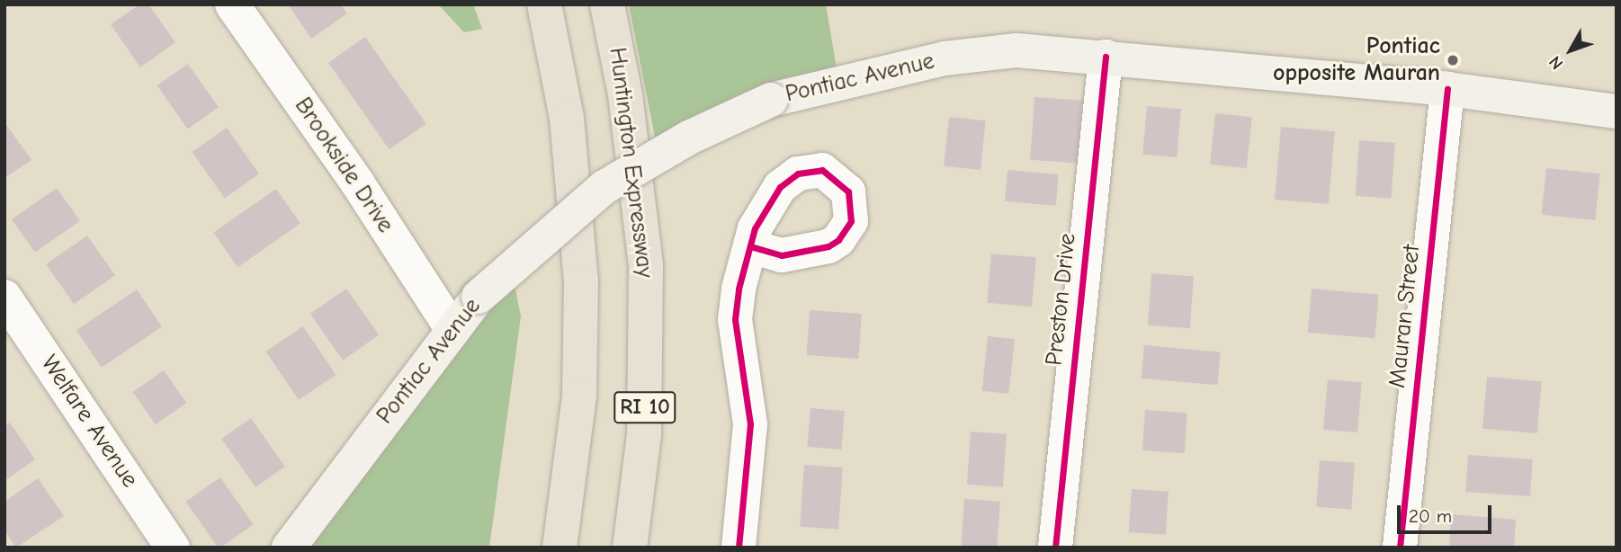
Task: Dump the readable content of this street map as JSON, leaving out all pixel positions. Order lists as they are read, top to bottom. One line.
{"streets":{"highway":["Huntington Expressway","RI 10"],"main road":["Pontiac Avenue"],"street":["Brookside Drive","Preston Drive","Mauran Street","Welfare Avenue"]},"crossings":[["Pontiac Avenue","Brookside Drive"],["Pontiac Avenue","Preston Drive"],["Pontiac Avenue","Mauran Street"]],"places":["Pontiac opposite Mauran"],"scale_bar":"20 m","north":"bottom left"}
